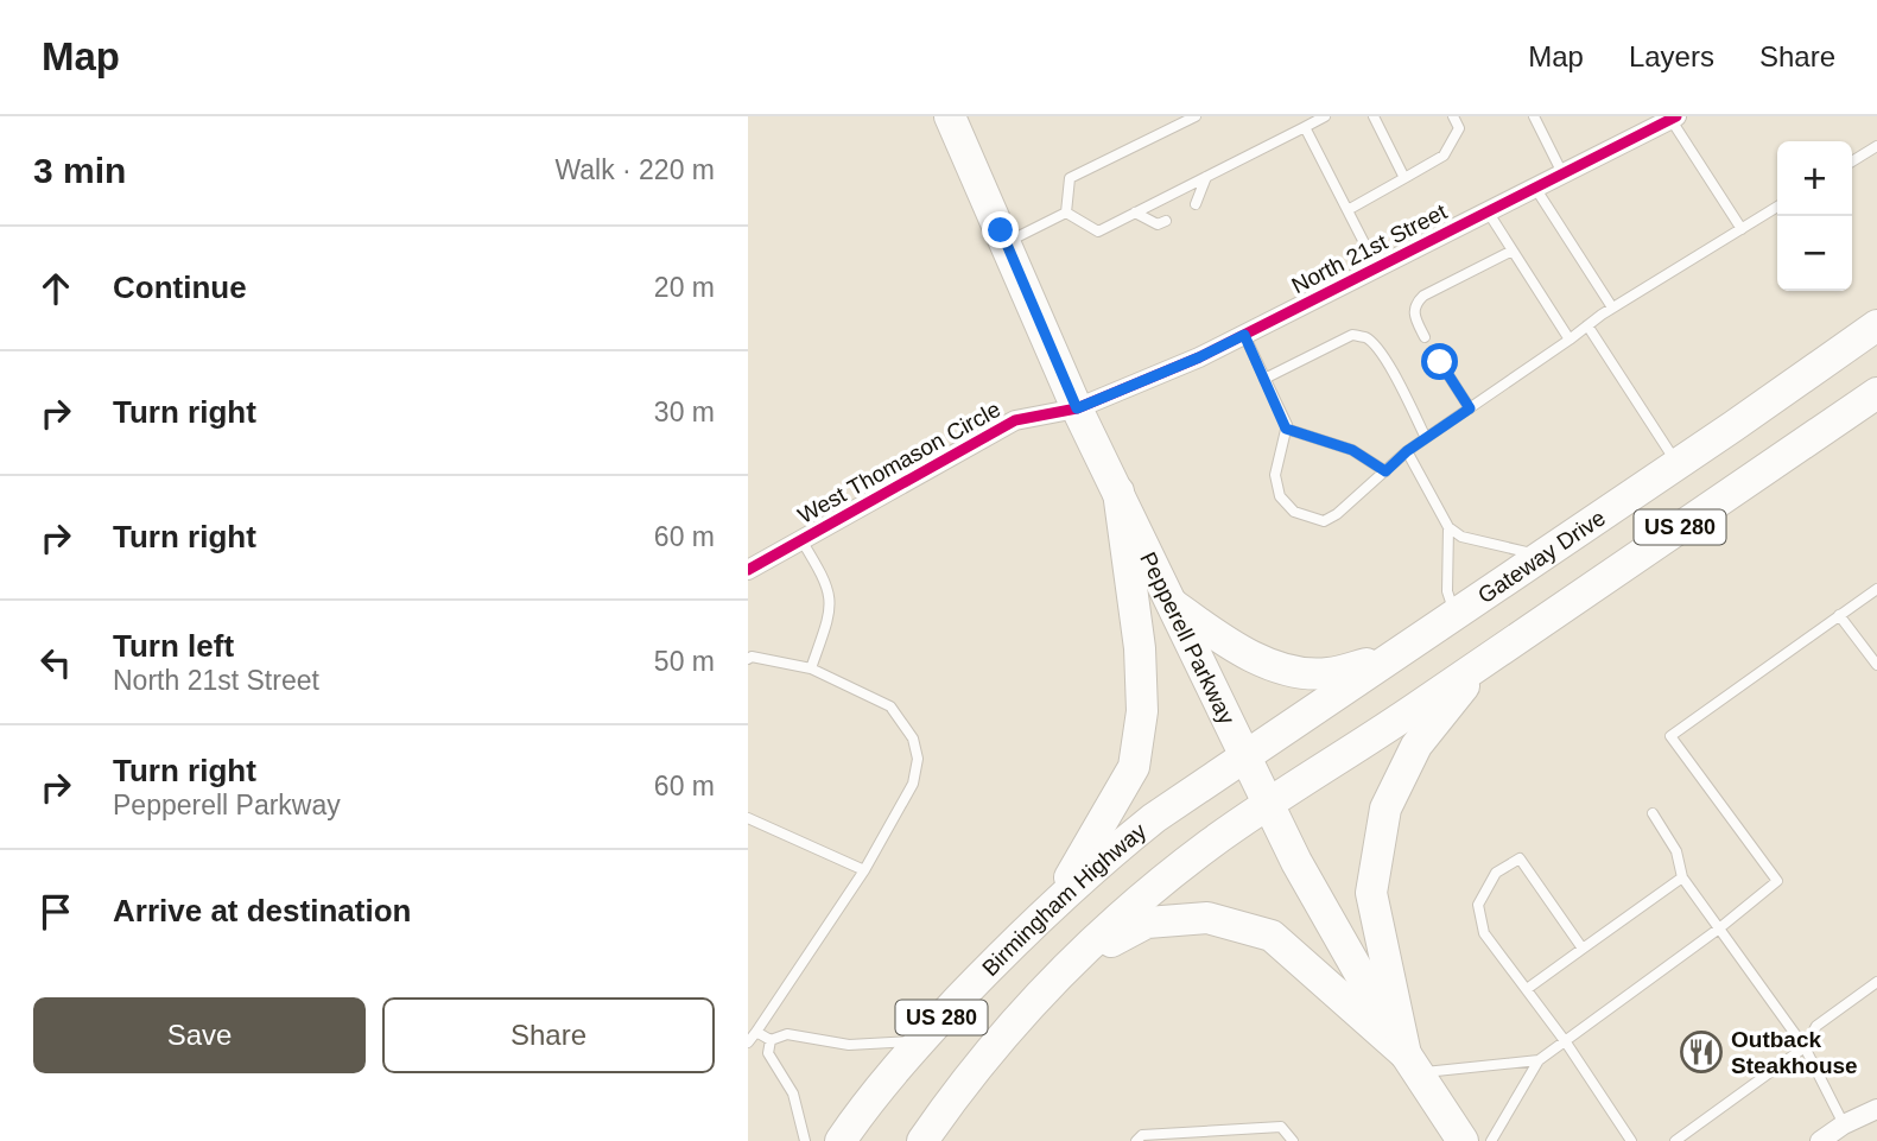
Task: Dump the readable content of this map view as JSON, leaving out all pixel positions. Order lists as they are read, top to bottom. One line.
{"streets":{"main road":["US 280","Gateway Drive","Pepperell Parkway","Birmingham Highway"],"street":["North 21st Street","West Thomason Circle"]},"crossings":[["North 21st Street","West Thomason Circle"],["North 21st Street","Pepperell Parkway"],["West Thomason Circle","Pepperell Parkway"],["US 280","Gateway Drive"],["US 280","Pepperell Parkway"],["US 280","Birmingham Highway"],["Gateway Drive","Pepperell Parkway"],["Gateway Drive","Birmingham Highway"],["Pepperell Parkway","Birmingham Highway"]],"places":{"restaurant":["Outback Steakhouse"]},"page":{"header":"Map","nav":["Map","Layers","Share"],"heading":["3 min","Walk · 220 m"],"map_buttons":["+","−"],"list":[["Continue","20 m"],["Turn right","30 m"],["Turn right","60 m"],["Turn left","North 21st Street","50 m"],["Turn right","Pepperell Parkway","60 m"],"Arrive at destination"],"buttons":["Save","Share"]}}
